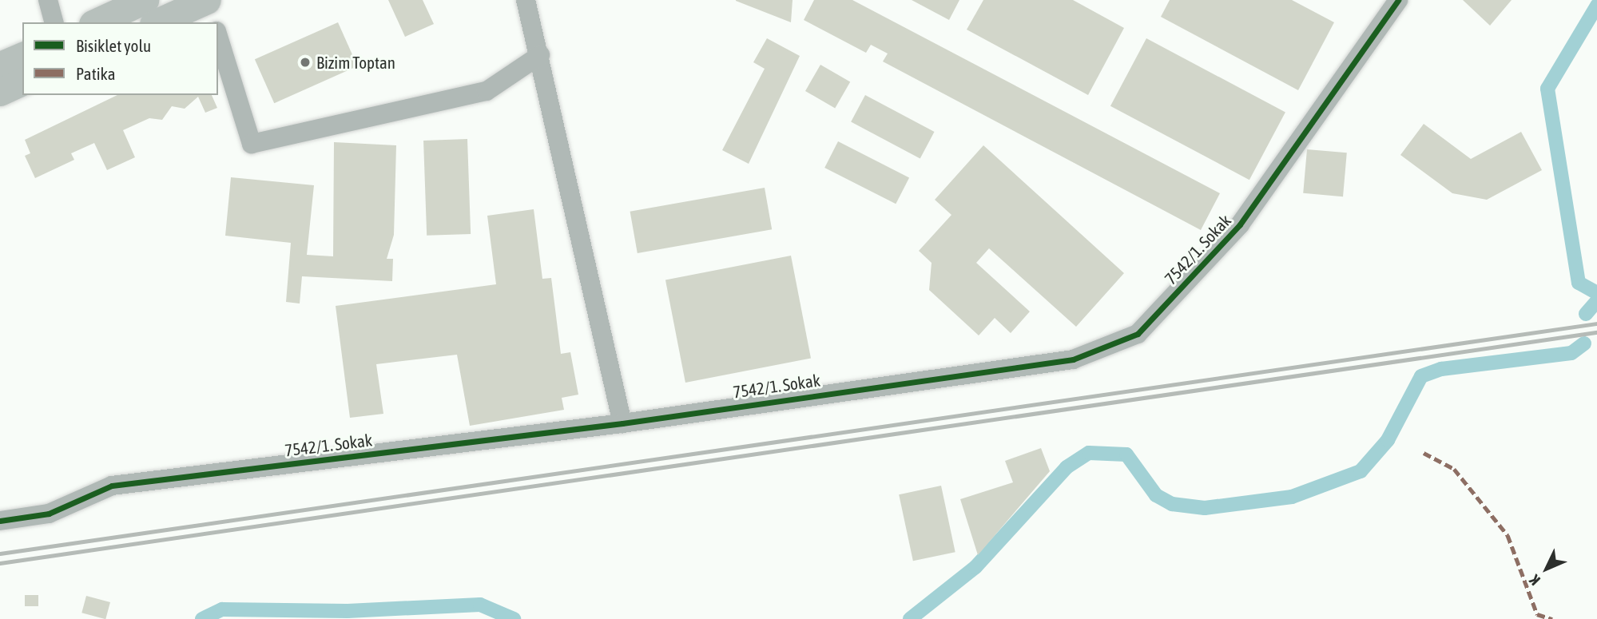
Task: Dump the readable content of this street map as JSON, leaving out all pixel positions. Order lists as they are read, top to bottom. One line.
{"streets":{"street":["7542/1. Sokak"]},"places":["Bizim Toptan"],"legend":["Bisiklet yolu","Patika"],"north":"bottom left"}
